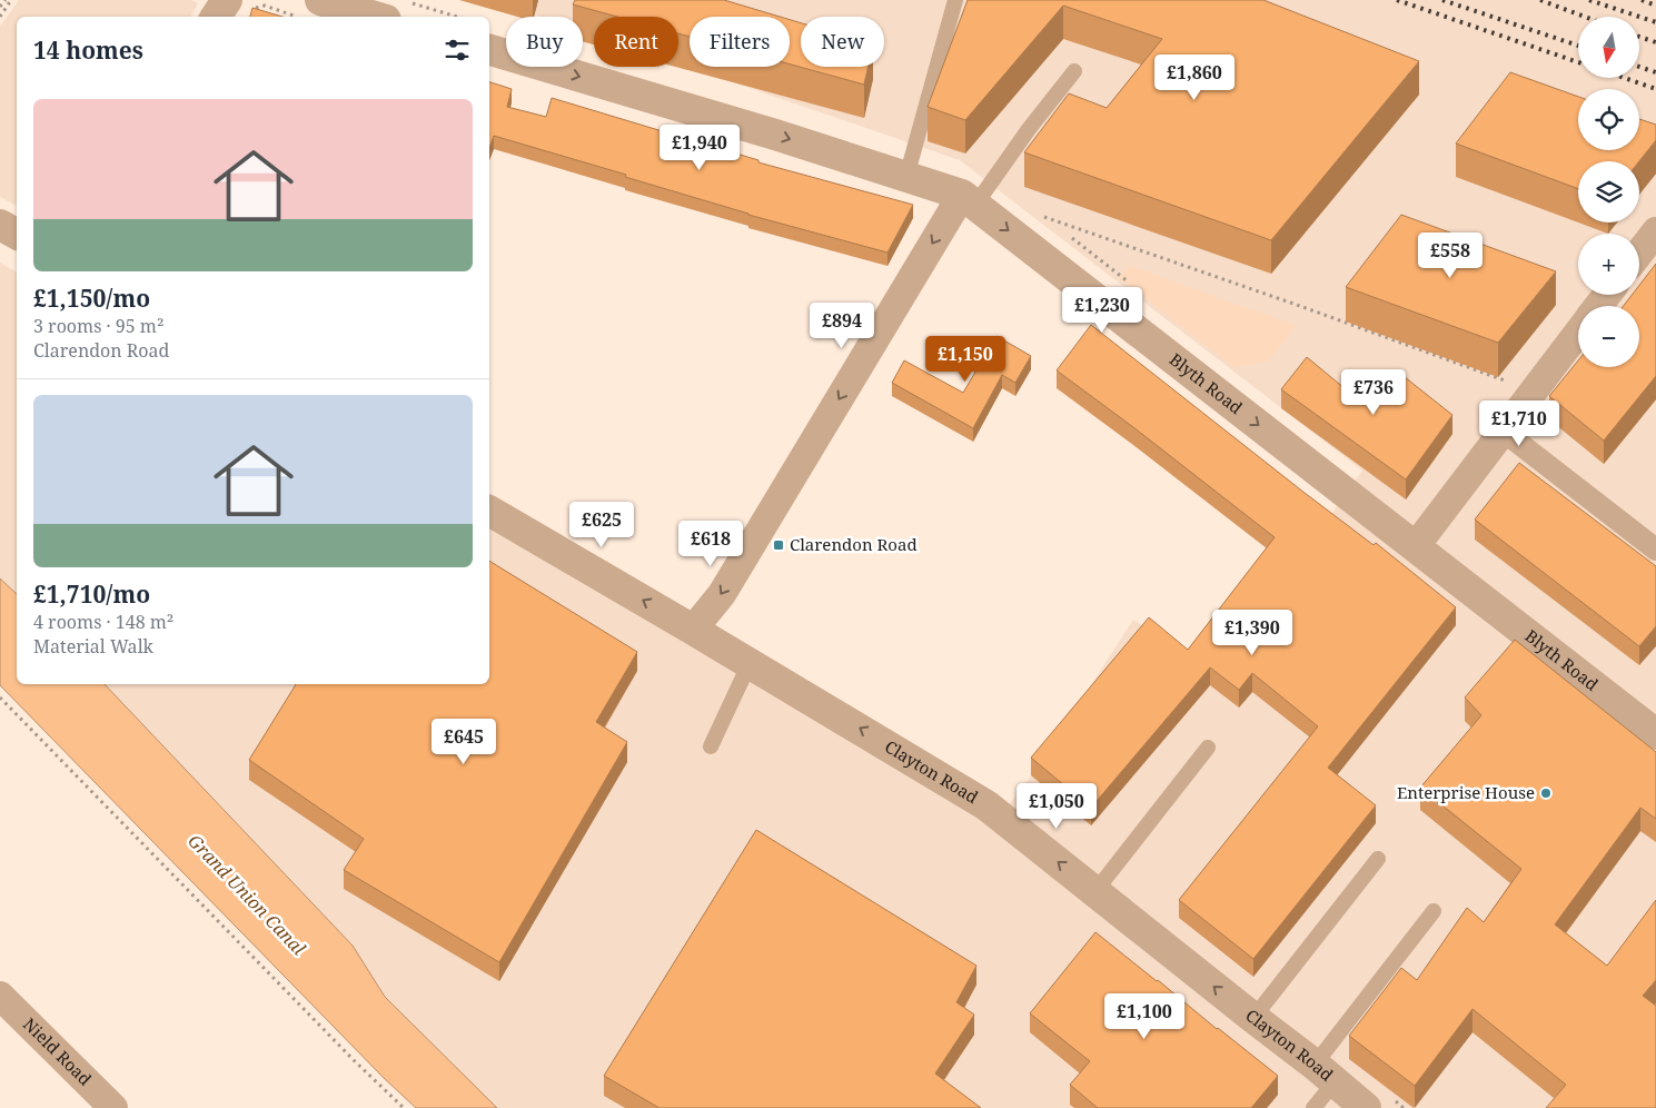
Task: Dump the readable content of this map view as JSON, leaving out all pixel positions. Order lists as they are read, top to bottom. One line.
{"streets":{"street":["Blyth Road","Clayton Road","Nield Road"]},"one_way":["Blyth Road","Clayton Road"],"water":["Grand Union Canal"],"places":{"transit":["Clarendon Road"],"other":["Enterprise House"]},"north":"bottom","page":{"map_buttons":["+","−"],"chip":["Buy","Rent","Filters","New"],"heading":"14 homes","price":["£1,860","£1,940","£558","£1,230","£894","£1,150","£736","£1,710","£625","£618","£1,390","£645","£1,050","£1,100"],"list":[{"name":"£1,150/mo","note":"3 rooms · 95 m² · Clarendon Road"},{"name":"£1,710/mo","note":"4 rooms · 148 m² · Material Walk"}]}}
